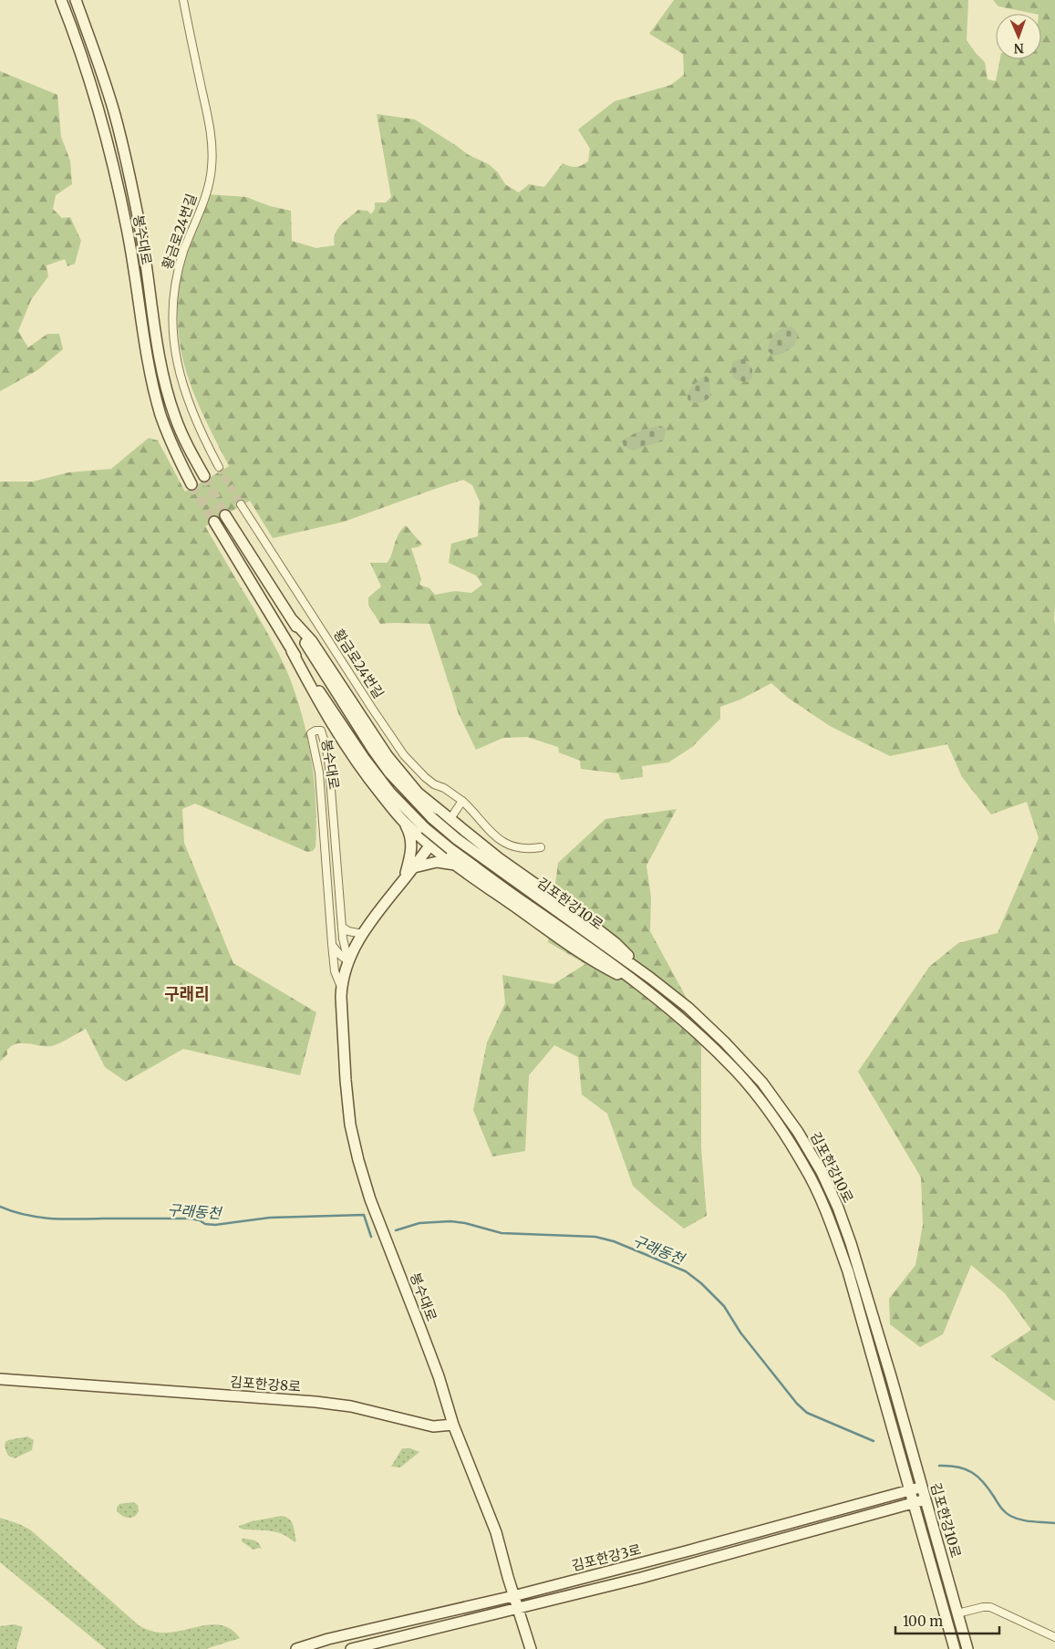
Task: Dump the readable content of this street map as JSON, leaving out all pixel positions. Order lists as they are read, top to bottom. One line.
{"streets":{"street":["황금로24번길","봉수대로","김포한강10로","김포한강8로","김포한강3로"]},"crossings":[["봉수대로","김포한강10로"],["봉수대로","김포한강8로"],["봉수대로","김포한강3로"],["김포한강10로","김포한강3로"]],"districts":["구래리"],"water":["구래동천"],"scale_bar":"100 m","north":"bottom"}
